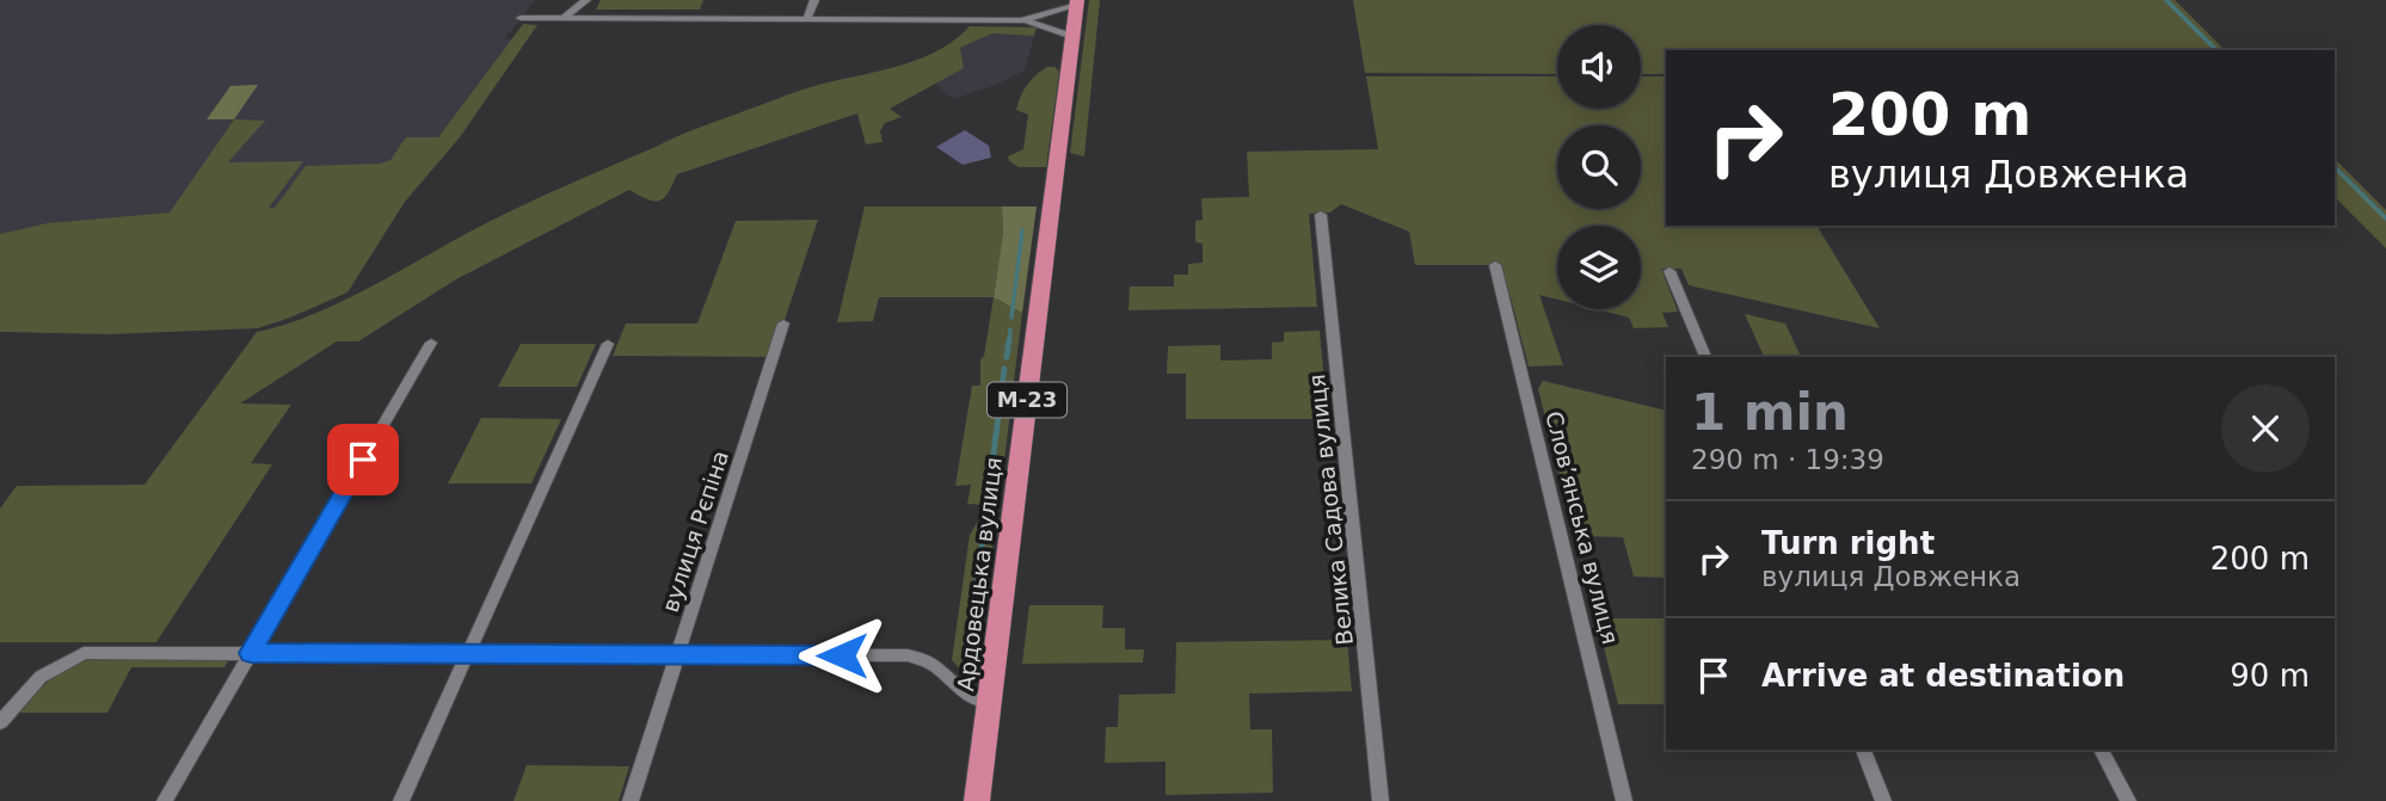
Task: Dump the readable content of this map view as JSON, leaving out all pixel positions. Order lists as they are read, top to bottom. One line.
{"streets":{"highway":["М-23","Ардовецька вулиця"],"street":["Велика Садова вулиця","Словʼянська вулиця","вулиця Рєпіна"]},"page":{"turn":["200 m","вулиця Довженка"],"heading":["1 min","290 m · 19:39"],"list":[{"name":"Turn right","note":"вулиця Довженка","value":"200 m"},{"name":"Arrive at destination","value":"90 m"}]}}
